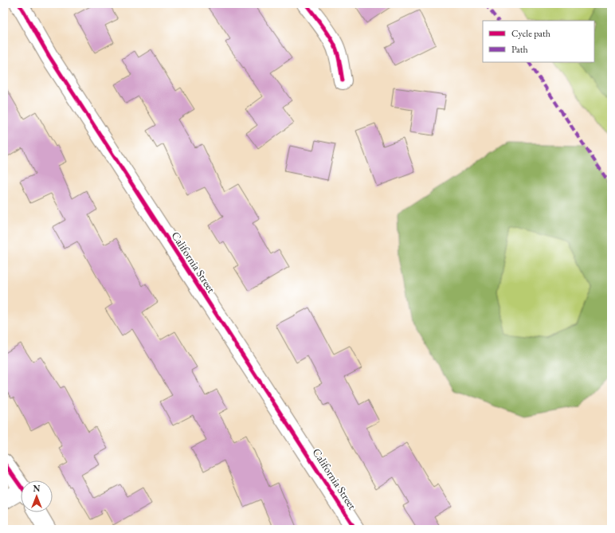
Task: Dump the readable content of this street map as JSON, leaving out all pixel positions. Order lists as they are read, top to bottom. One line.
{"streets":{"street":["California Street"]},"legend":["Cycle path","Path"],"north":"top"}
